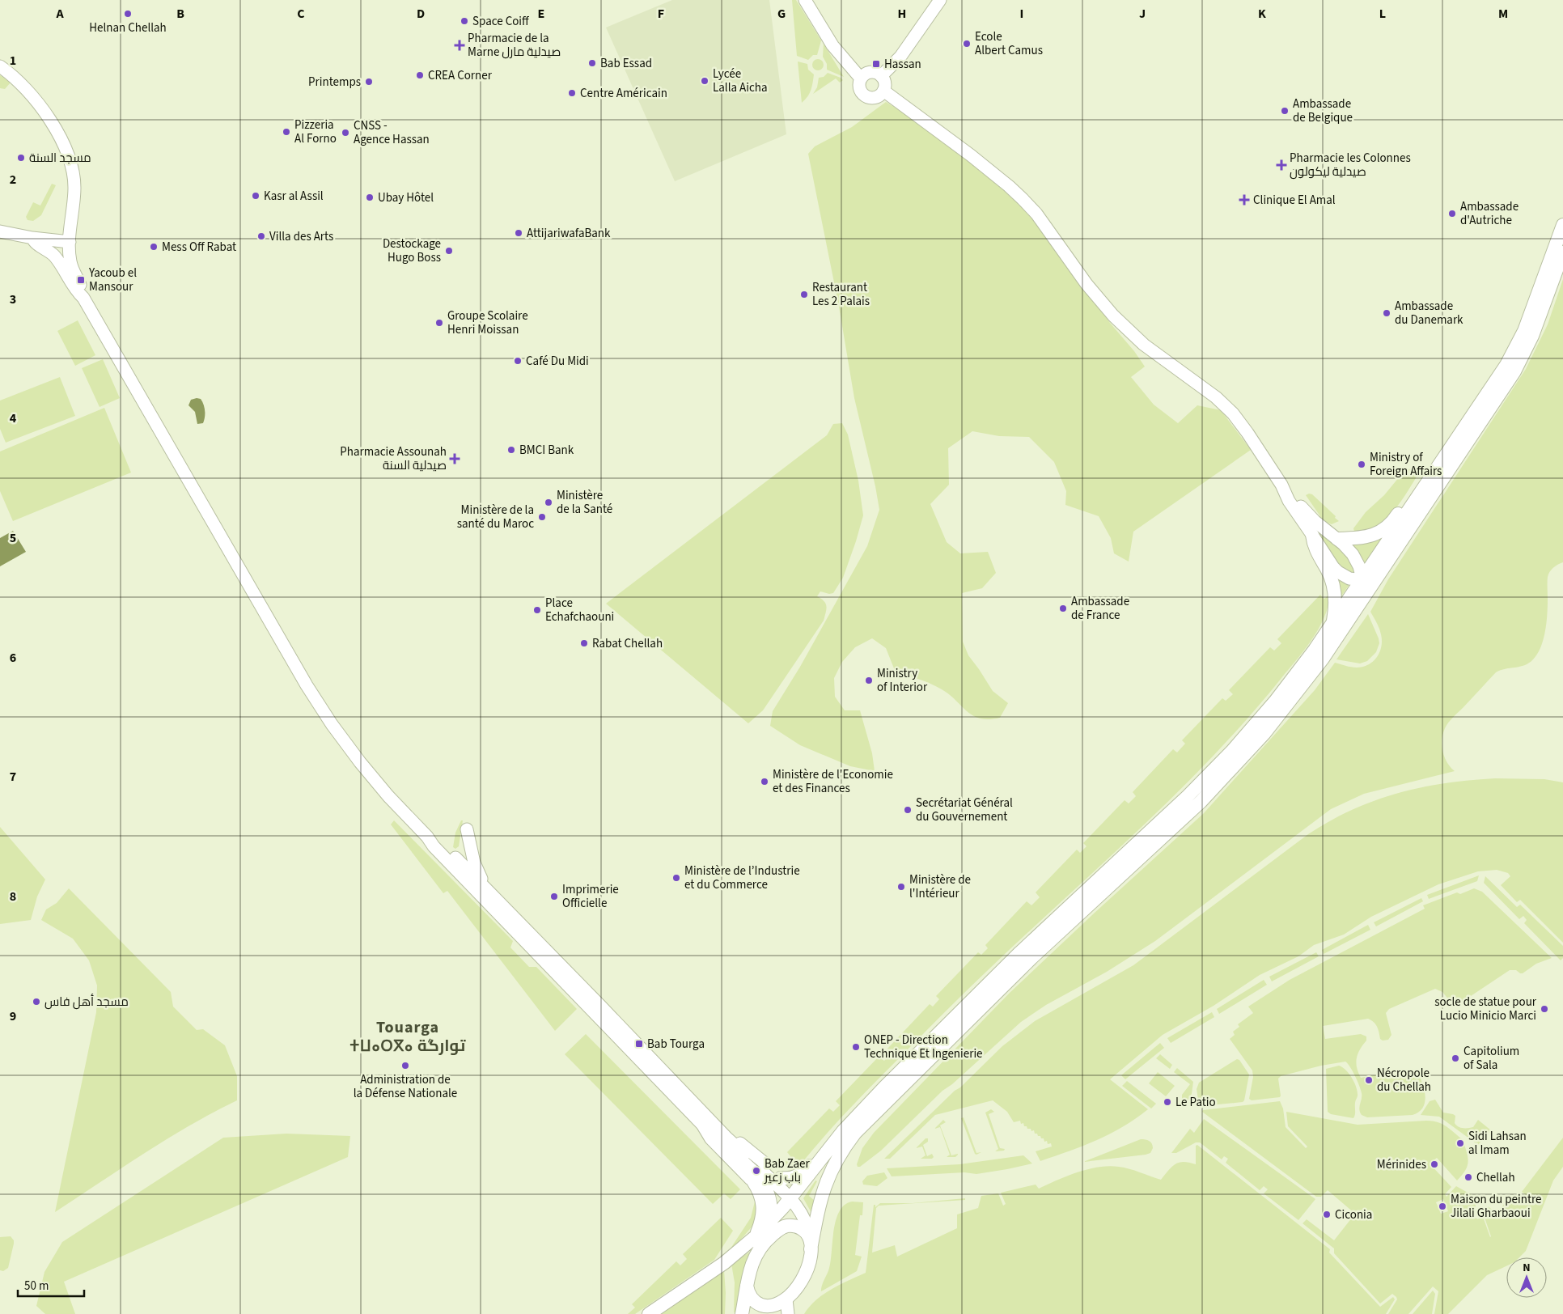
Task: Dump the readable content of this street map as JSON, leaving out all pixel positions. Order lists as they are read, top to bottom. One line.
{"districts":["Touarga ⵜⵡⴰⵔⴳⴰ توارگة"],"places":{"other":["Helnan Chellah","Space Coiff","Ecole Albert Camus","Bab Essad","CREA Corner","Lycée Lalla Aicha","Printemps","Centre Américain","Ambassade de Belgique","Pizzeria Al Forno","CNSS - Agence Hassan","مسجد السنة","Kasr al Assil","Ubay Hôtel","Ambassade d'Autriche","AttijariwafaBank","Villa des Arts","Mess Off Rabat","Destockage Hugo Boss","Restaurant Les 2 Palais","Ambassade du Danemark","Groupe Scolaire Henri Moissan","Café Du Midi","BMCI Bank","Ministry of Foreign Affairs","Ministère de la Santé","Ministère de la santé du Maroc","Ambassade de France","Place Echafchaouni","Rabat Chellah","Ministry of Interior","Ministère de l'Economie et des Finances","Secrétariat Général du Gouvernement","Ministère de l’Industrie et du Commerce","Ministère de l'Intérieur","Imprimerie Officielle","مسجد أهل فاس","socle de statue pour Lucio Minicio Marci","ONEP - Direction Technique Et Ingenierie","Capitolium of Sala","Administration de la Défense Nationale","Nécropole du Chellah","Le Patio","Sidi Lahsan al Imam","Mérinides","Bab Zaer باب زعير","Chellah","Maison du peintre Jilali Gharbaoui","Ciconia"],"health":["Pharmacie de la Marne صيدلية مارل","Pharmacie les Colonnes صيدلية ليكولون","Clinique El Amal","Pharmacie Assounah صيدلية السنة"],"transit":["Hassan","Yacoub el Mansour","Bab Tourga"]},"scale_bar":"50 m","north":"top","grid":{"columns":["A","B","C","D","E","F","G","H","I","J","K","L","M"],"rows":["1","2","3","4","5","6","7","8","9"]}}
